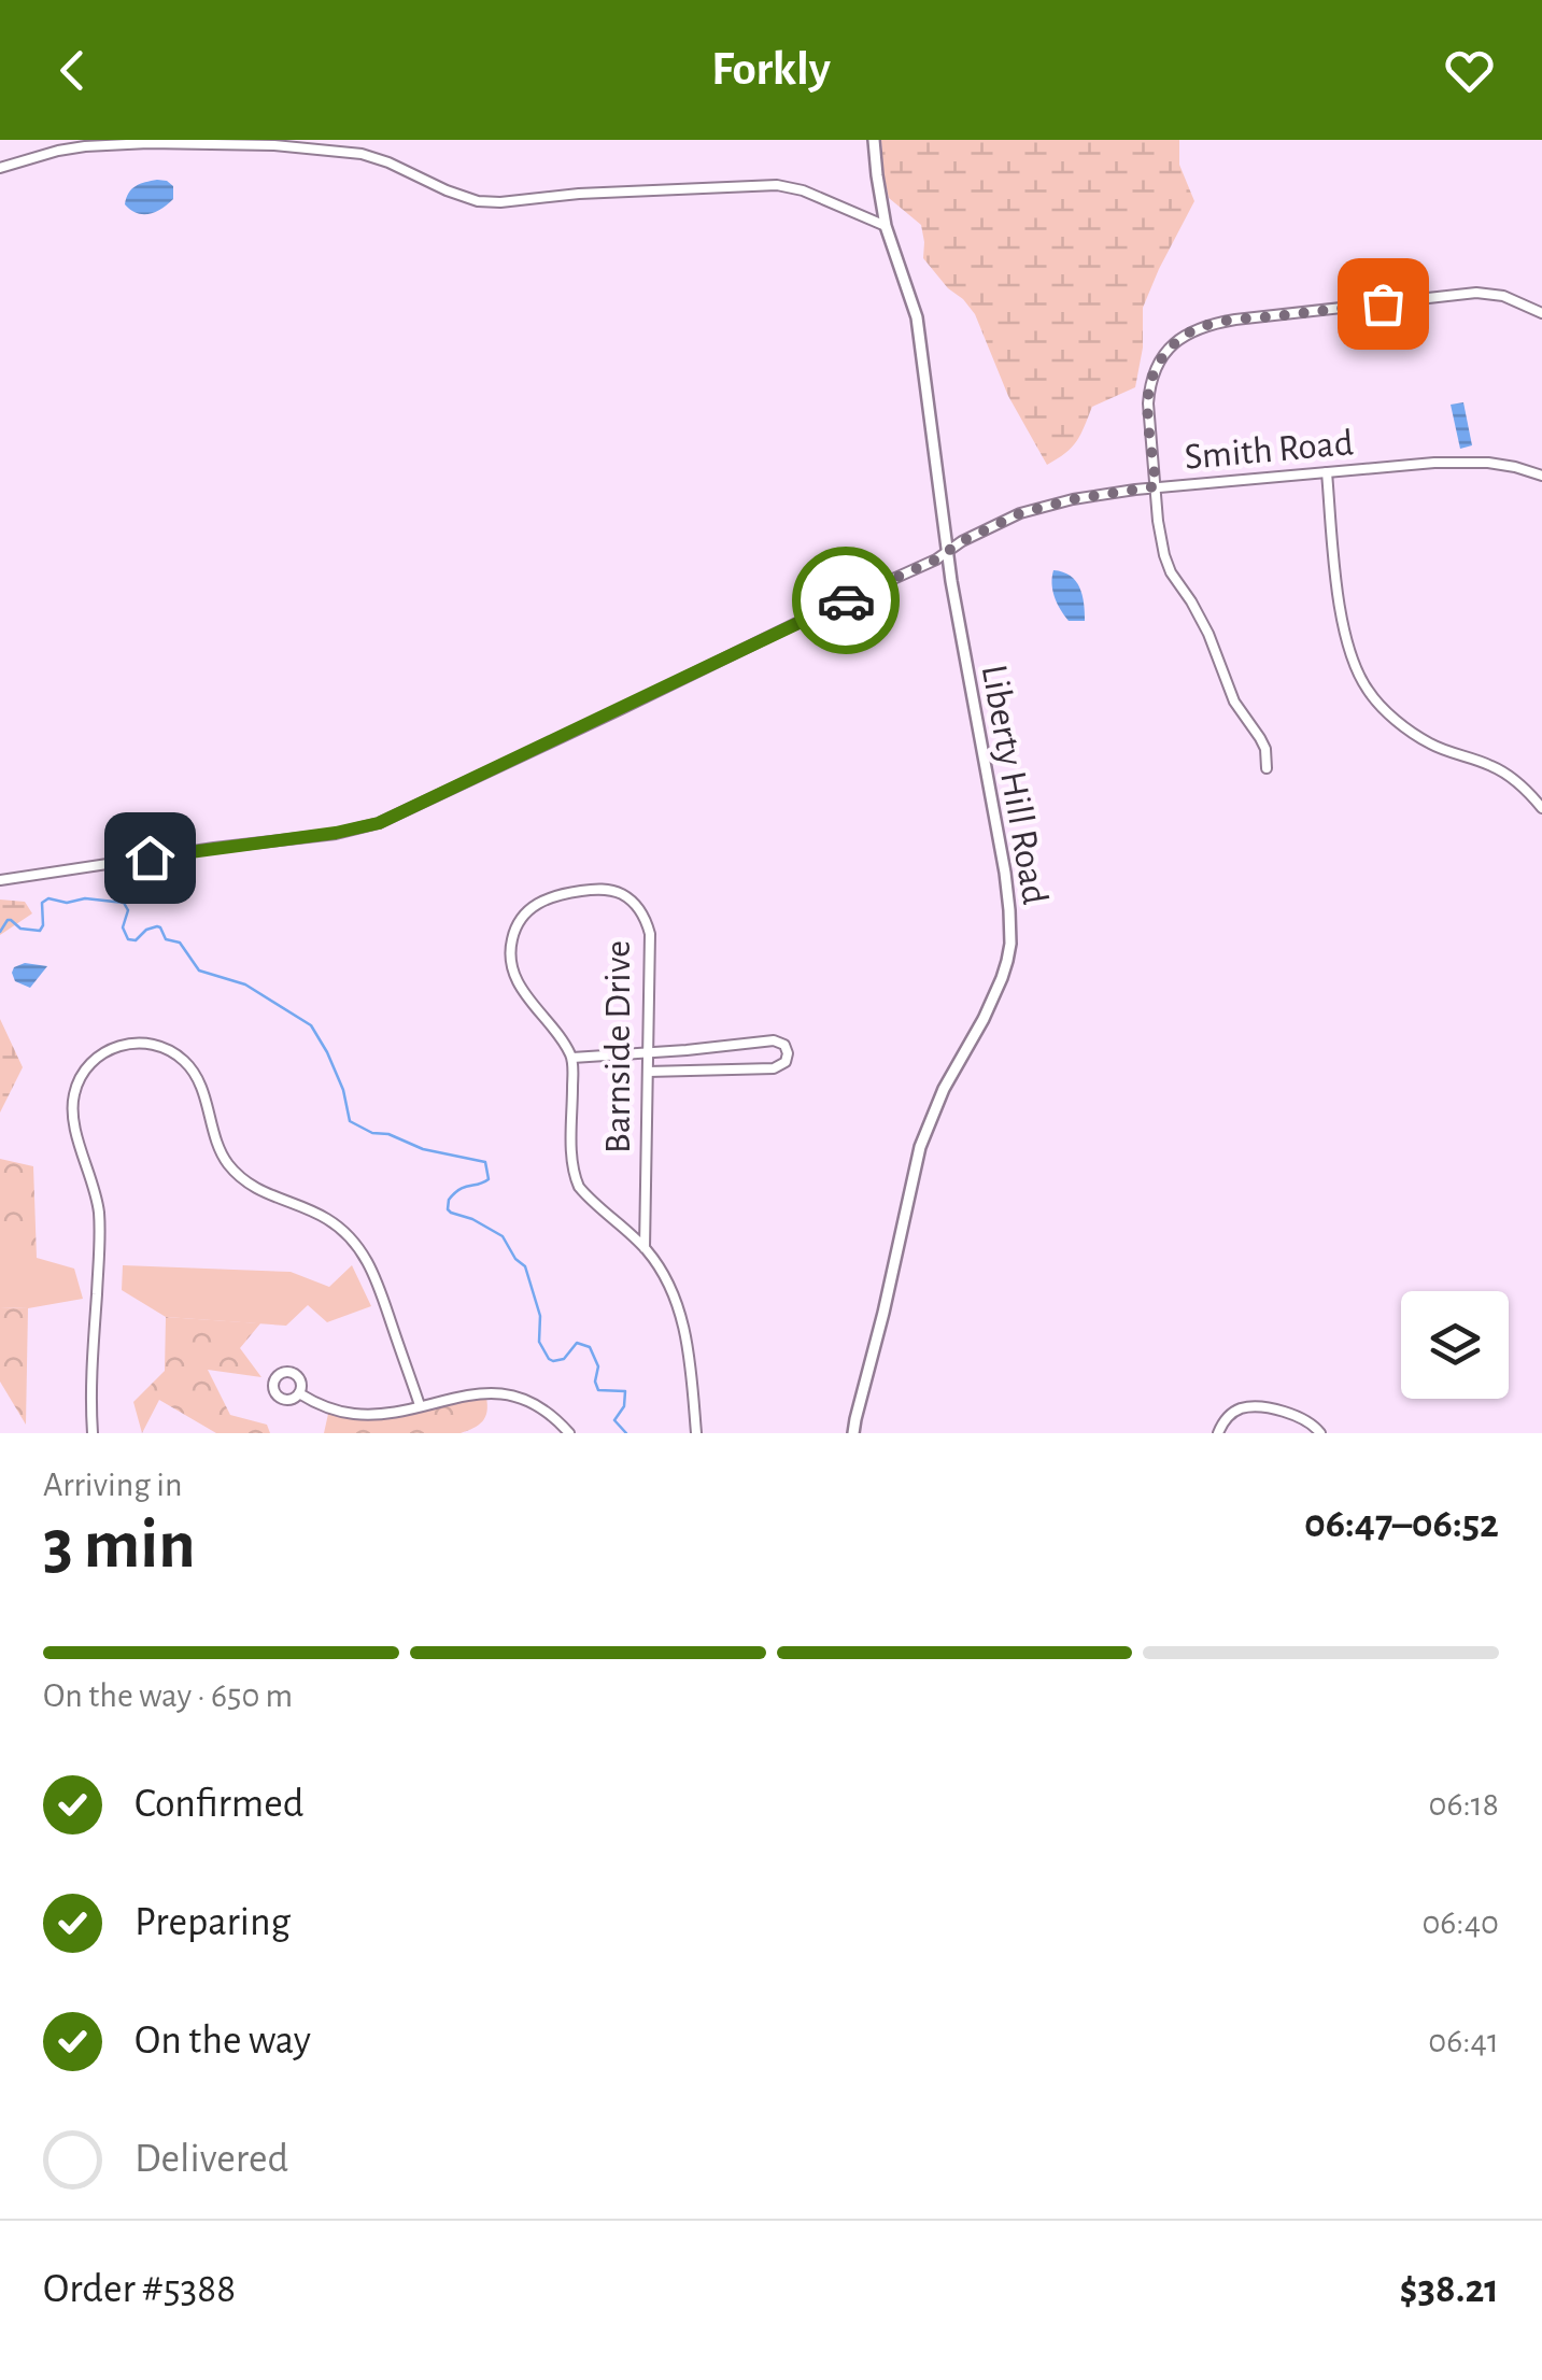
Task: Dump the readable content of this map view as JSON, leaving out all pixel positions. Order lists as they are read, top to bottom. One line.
{"streets":{"street":["Smith Road","Liberty Hill Road","Barnside Drive"]},"crossings":[["Smith Road","Liberty Hill Road"]],"page":{"header":"Forkly","heading":["3 min","Arriving in","06:47–06:52"],"panel":["Order #5388","$38.21"],"bar":"On the way · 650 m","list":[["Confirmed","06:18"],["Preparing","06:40"],["On the way","06:41"],"Delivered"]}}
